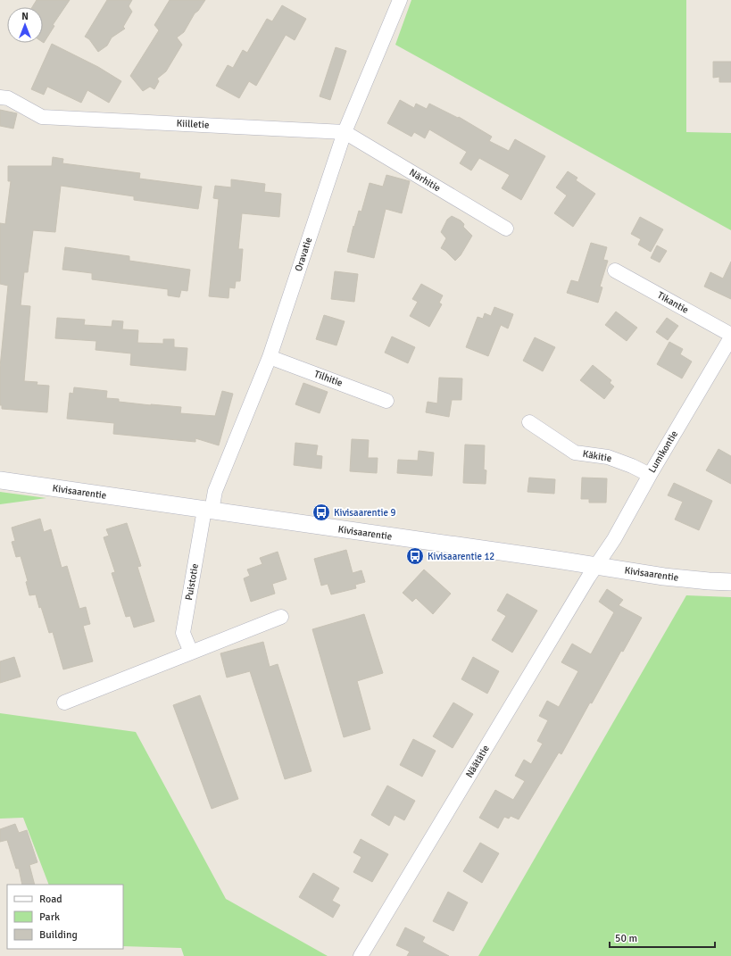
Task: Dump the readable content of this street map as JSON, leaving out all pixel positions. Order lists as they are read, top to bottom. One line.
{"streets":{"street":["Kiilletie","Närhitie","Oravatie","Tikantie","Tilhitie","Lumikontie","Käkitie","Kivisaarentie","Puistotie","Näätätie"]},"crossings":[["Kiilletie","Närhitie"],["Kiilletie","Oravatie"],["Närhitie","Oravatie"],["Oravatie","Tilhitie"],["Oravatie","Kivisaarentie"],["Oravatie","Puistotie"],["Tikantie","Lumikontie"],["Lumikontie","Käkitie"],["Lumikontie","Kivisaarentie"],["Lumikontie","Näätätie"],["Kivisaarentie","Puistotie"],["Kivisaarentie","Näätätie"]],"places":{"bus stop":["Kivisaarentie 9","Kivisaarentie 12"]},"legend":["Road","Park","Building"],"scale_bar":"50 m","north":"top"}
